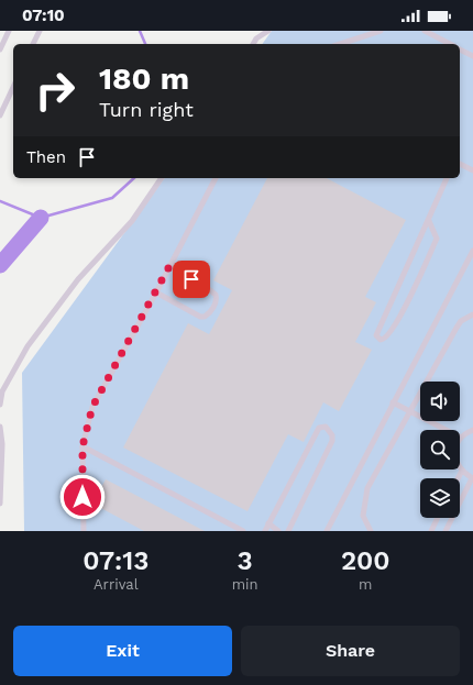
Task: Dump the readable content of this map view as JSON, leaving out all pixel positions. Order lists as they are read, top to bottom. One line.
{"page":{"status":"07:10","turn":["180 m","Turn right"],"then":"Then","eta":["07:13","Arrival","3","min","200","m"],"buttons":["Exit","Share"]}}
